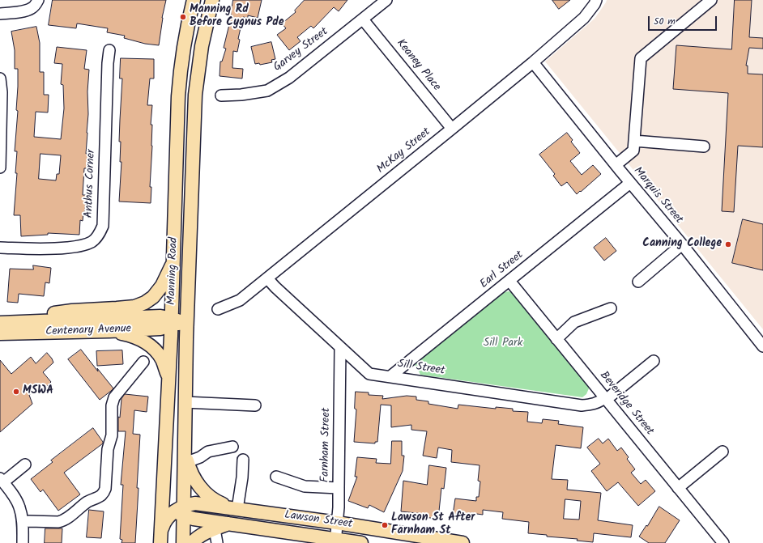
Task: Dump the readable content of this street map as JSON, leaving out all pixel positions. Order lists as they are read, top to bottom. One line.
{"streets":{"main road":["Manning Road","Centenary Avenue","Lawson Street"],"street":["Garvey Street","Keaney Place","McKay Street","Anthus Corner","Marquis Street","Earl Street","Sill Street","Beveridge Street","Farnham Street"]},"crossings":[["Garvey Street","Keaney Place"],["Keaney Place","McKay Street"],["McKay Street","Marquis Street"],["McKay Street","Sill Street"],["Marquis Street","Earl Street"],["Earl Street","Sill Street"],["Earl Street","Beveridge Street"],["Manning Road","Centenary Avenue"],["Manning Road","Lawson Street"],["Sill Street","Beveridge Street"],["Sill Street","Farnham Street"],["Farnham Street","Lawson Street"]],"parks":["Sill Park"],"places":["Manning Rd Before Cygnus Pde","Canning College","MSWA","Lawson St After Farnham St"],"scale_bar":"50 m"}
